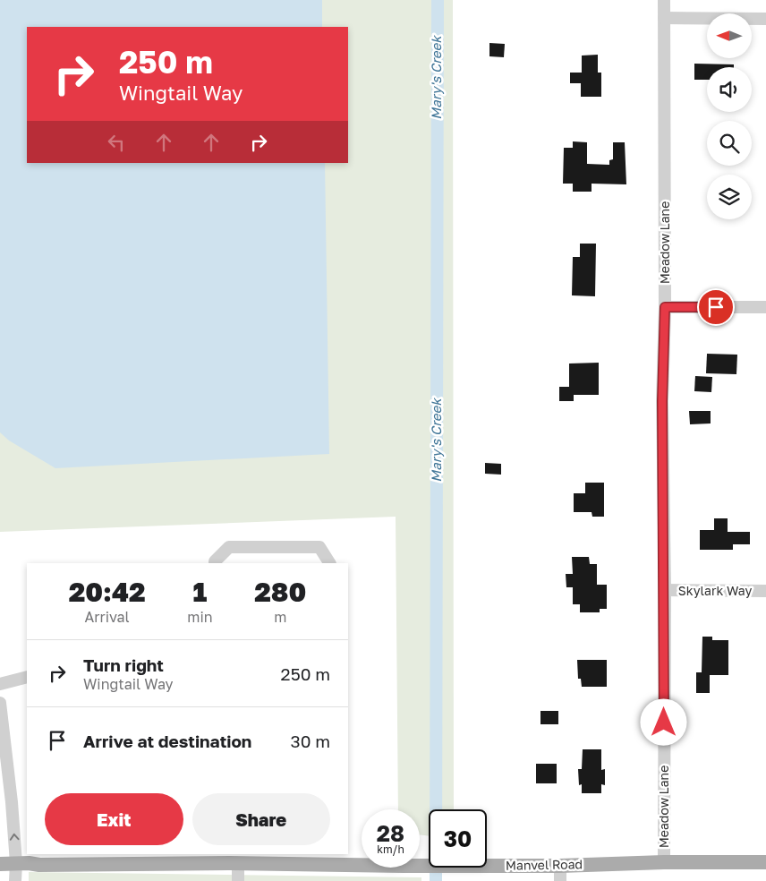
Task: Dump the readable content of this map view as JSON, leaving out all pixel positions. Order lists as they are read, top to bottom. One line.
{"streets":{"main road":["Manvel Road"],"street":["Meadow Lane","Skylark Way"]},"crossings":[["Meadow Lane","Skylark Way"],["Meadow Lane","Manvel Road"]],"water":["Mary's Creek"],"north":"left","page":{"turn":["250 m","Wingtail Way"],"eta":["20:42","Arrival","1","min","280","m"],"list":[{"name":"Turn right","note":"Wingtail Way","value":"250 m"},{"name":"Arrive at destination","value":"30 m"}],"buttons":["Exit","Share"],"speed":"28 km/h","limit":"30"}}
